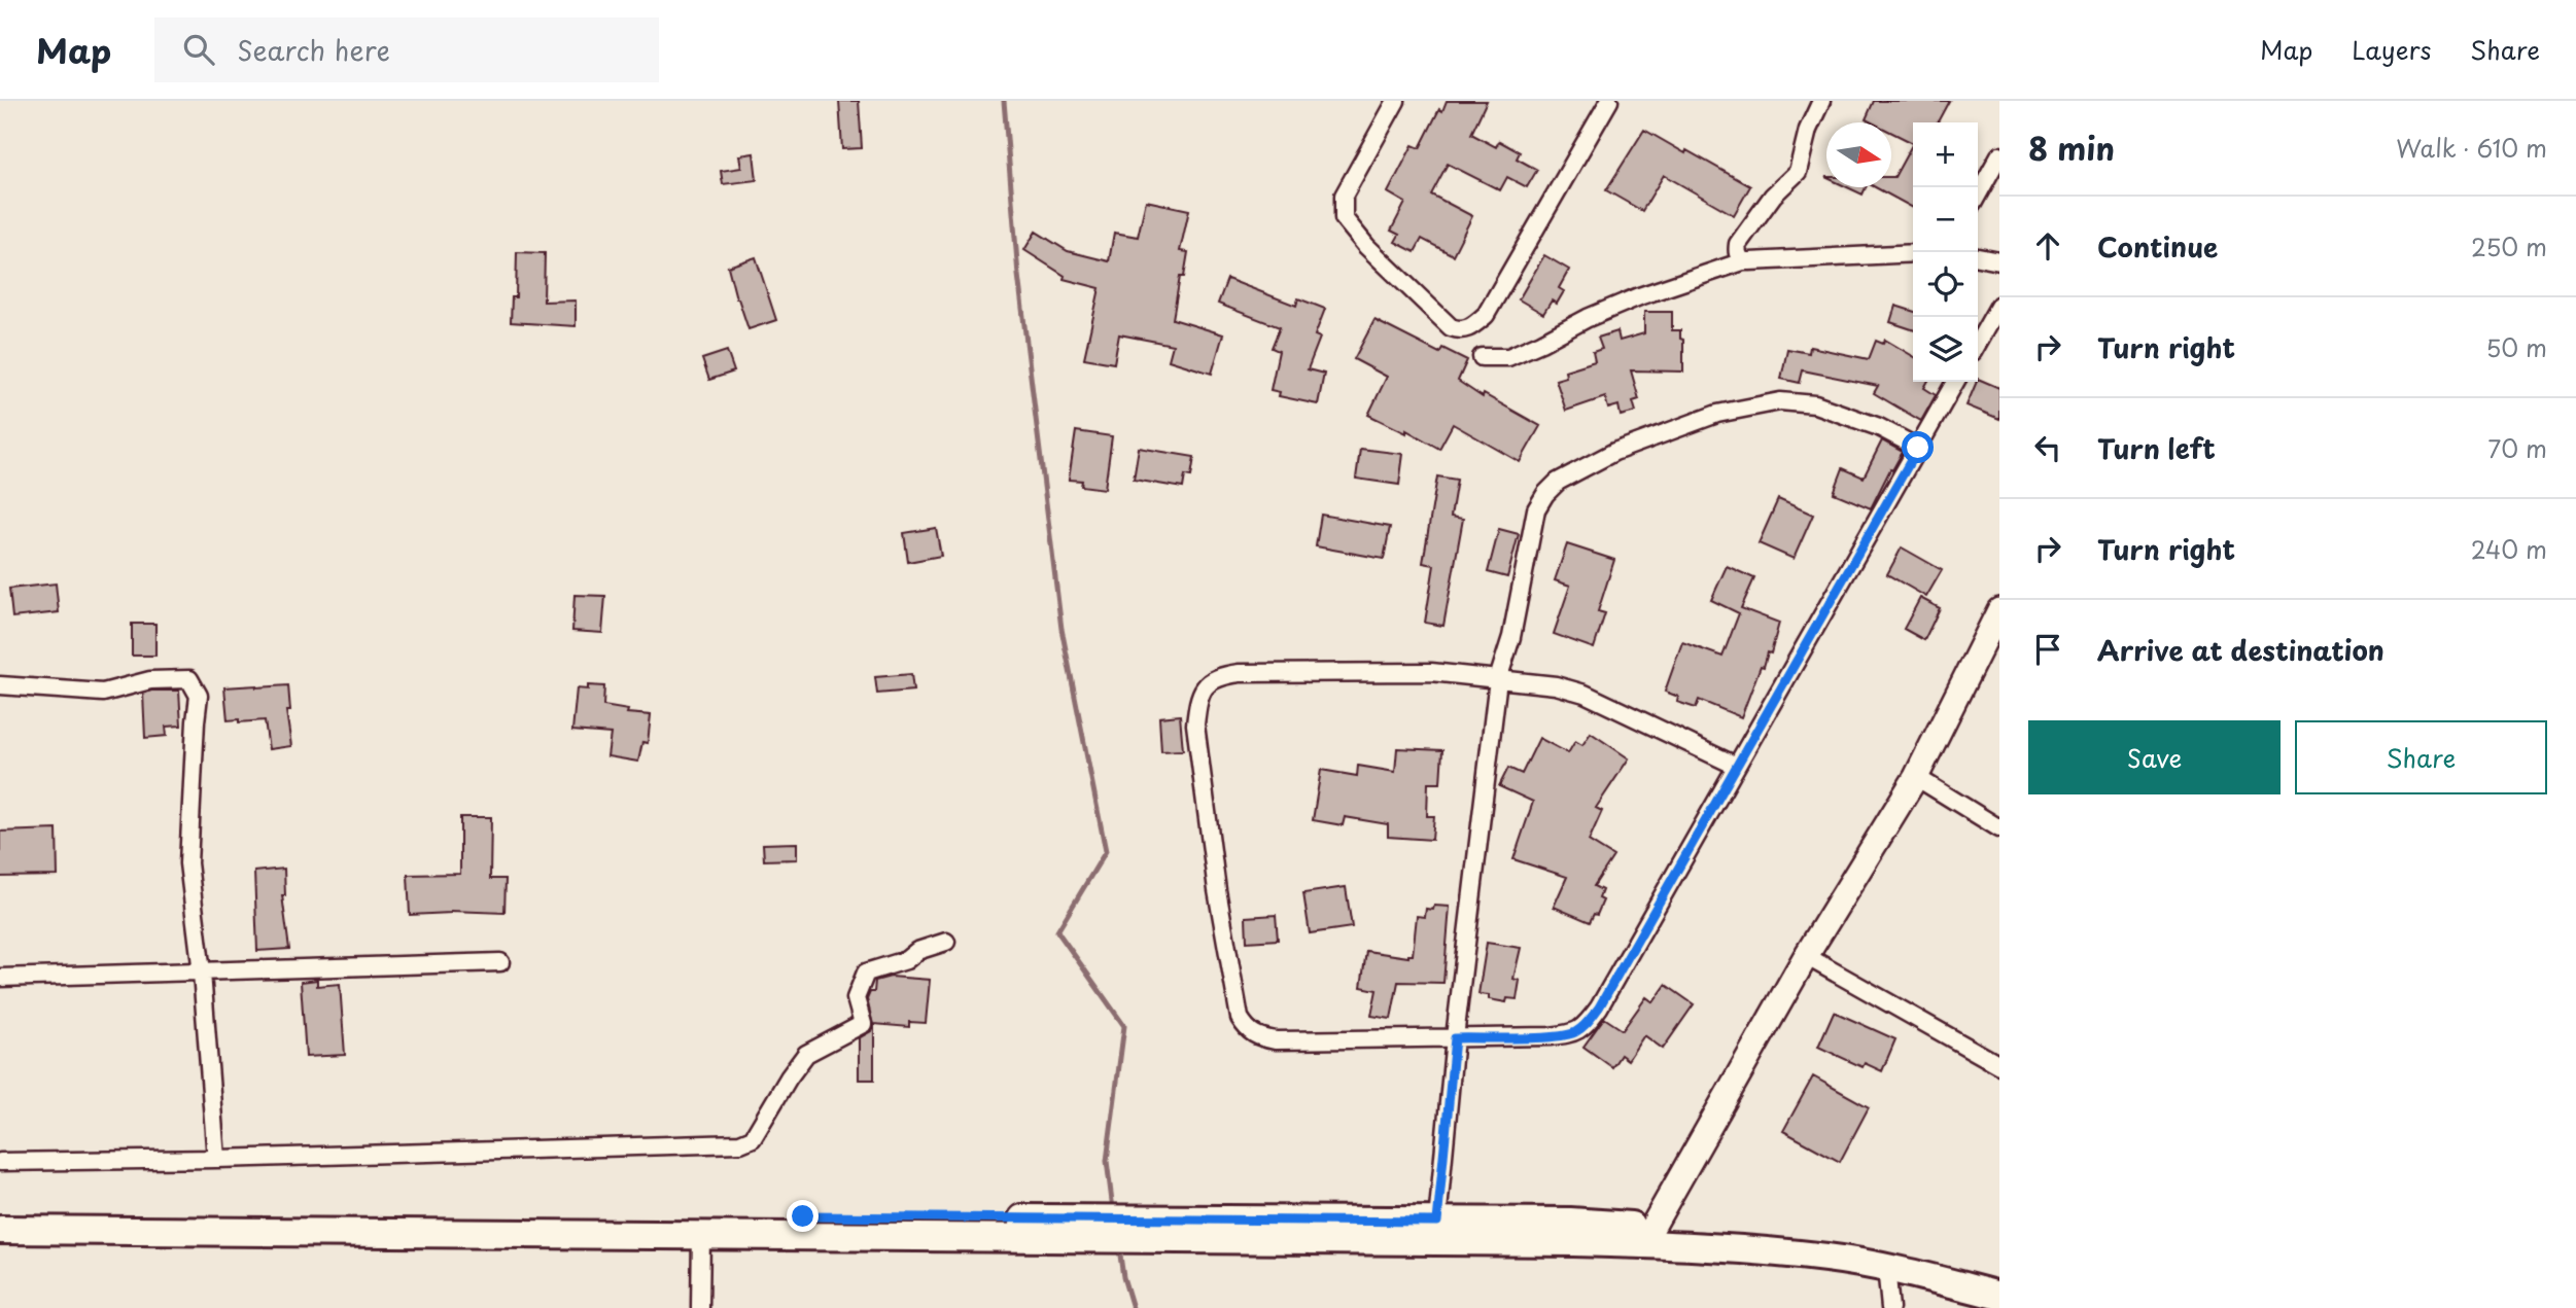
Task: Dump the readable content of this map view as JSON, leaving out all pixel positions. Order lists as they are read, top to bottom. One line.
{"north":"right","page":{"header":"Map","search":"Search here","nav":["Map","Layers","Share"],"heading":["8 min","Walk · 610 m"],"map_buttons":["+","−"],"list":[["Continue","250 m"],["Turn right","50 m"],["Turn left","70 m"],["Turn right","240 m"],"Arrive at destination"],"buttons":["Save","Share"]}}
